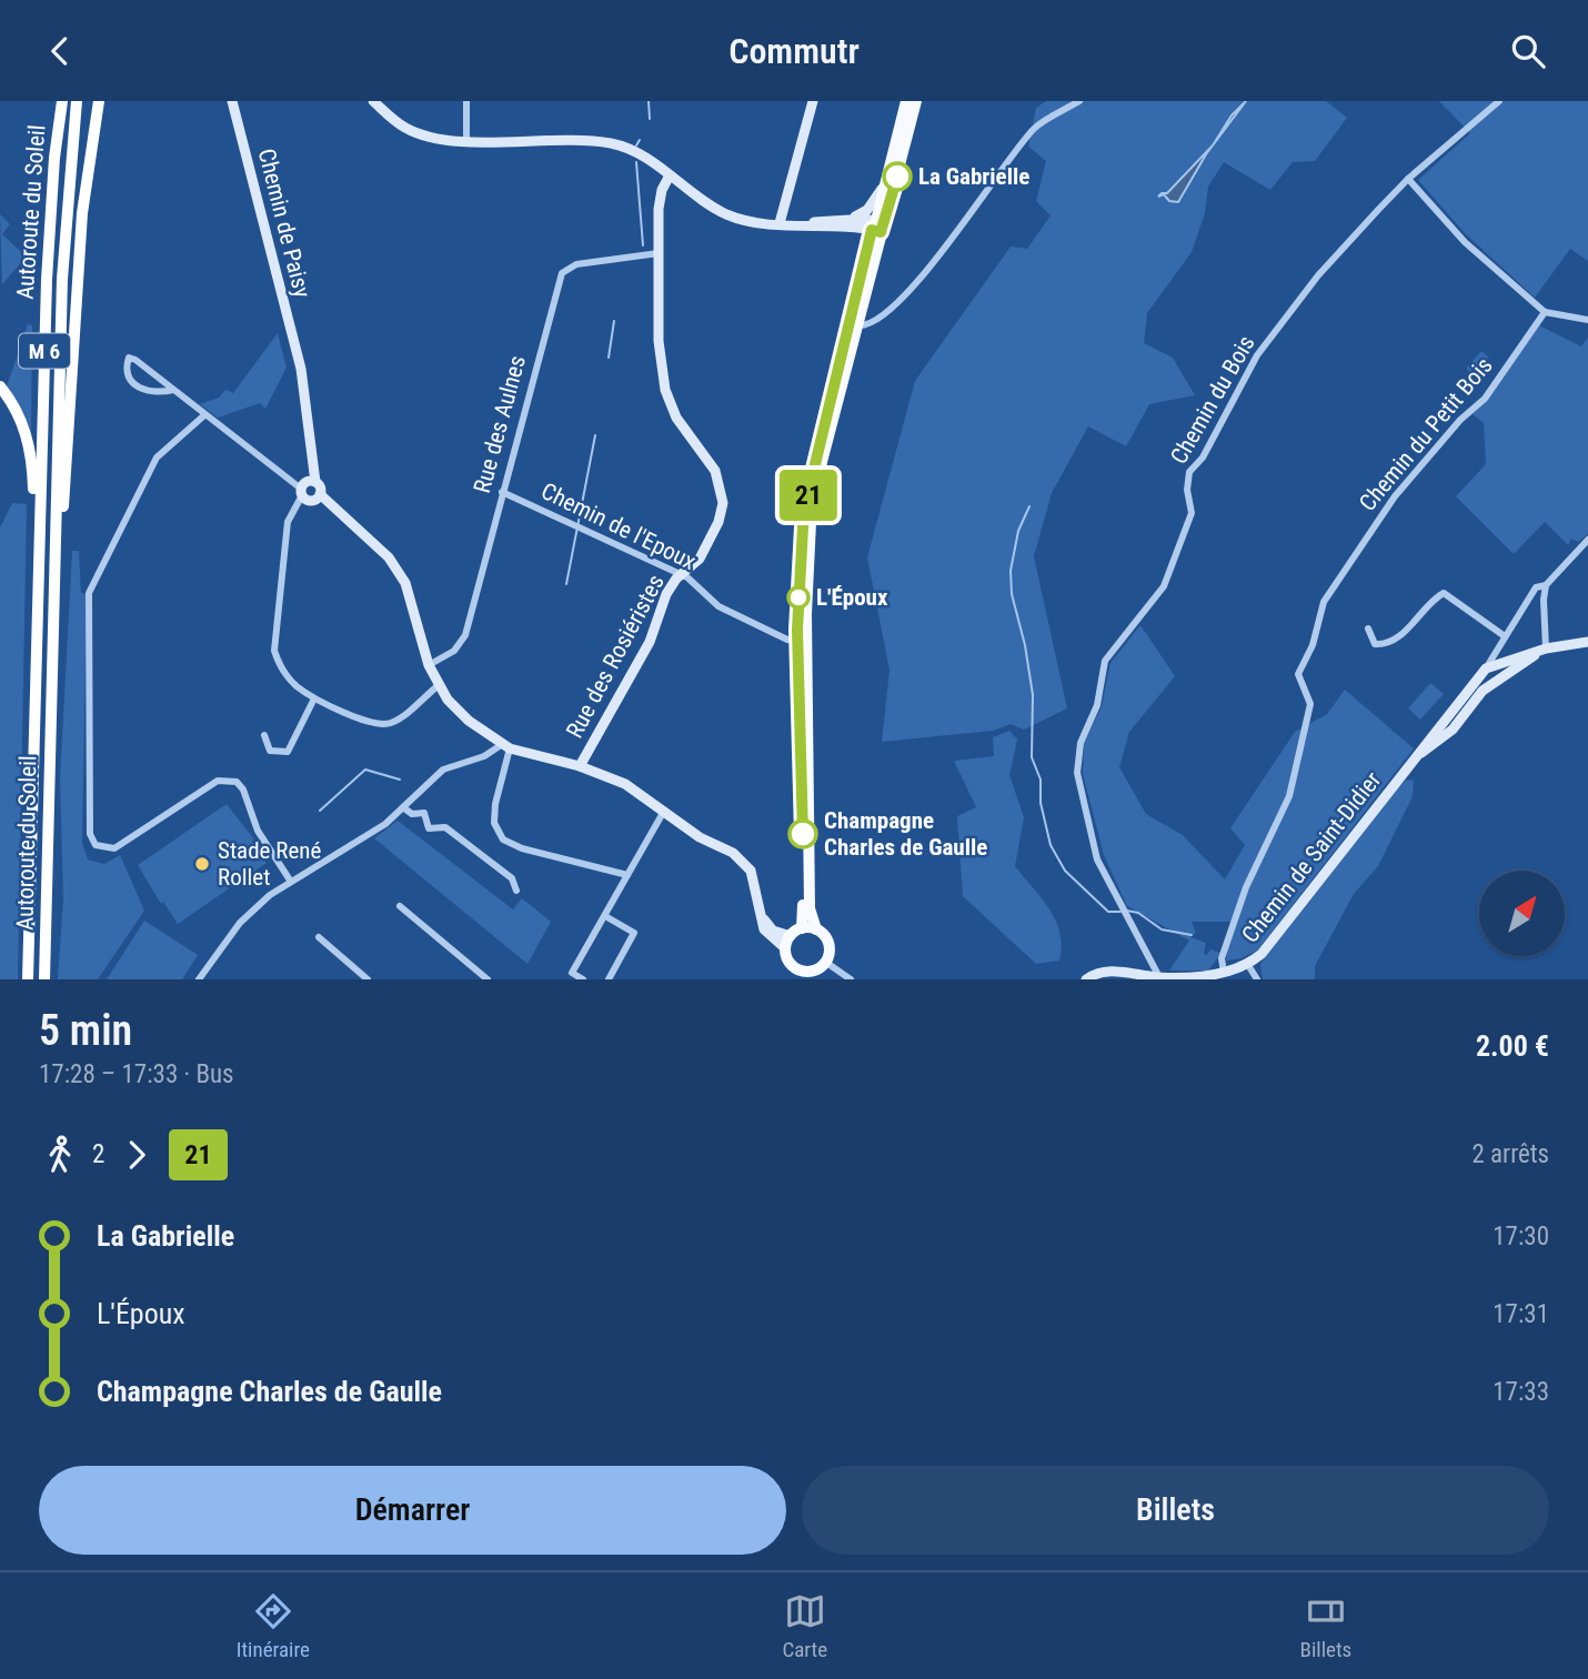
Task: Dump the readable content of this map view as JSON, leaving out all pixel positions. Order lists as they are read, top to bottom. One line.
{"streets":{"highway":["Autoroute du Soleil","M 6"],"street":["Chemin de Paisy","Chemin du Bois","Rue des Aulnes","Chemin du Petit Bois","Chemin de l'Epoux","Rue des Rosiéristes","Chemin de Saint-Didier"]},"crossings":[["Chemin du Bois","Chemin de Saint-Didier"],["Rue des Aulnes","Chemin de l'Epoux"],["Rue des Aulnes","Rue des Rosiéristes"],["Chemin du Petit Bois","Chemin de Saint-Didier"],["Chemin de l'Epoux","Rue des Rosiéristes"]],"places":["La Gabrielle","L'Époux","Champagne Charles de Gaulle","Stade René Rollet"],"lines":["bus line 21"],"north":"top right","page":{"header":"Commutr","on_map":"21","heading":["5 min","17:28 – 17:33 · Bus","2.00 €"],"legs":["2","21","2 arrêts"],"list":[{"name":"La Gabrielle","value":"17:30"},{"name":"L'Époux","value":"17:31"},{"name":"Champagne Charles de Gaulle","value":"17:33"}],"buttons":["Démarrer","Billets"],"tabs":["Itinéraire","Carte","Billets"]}}
